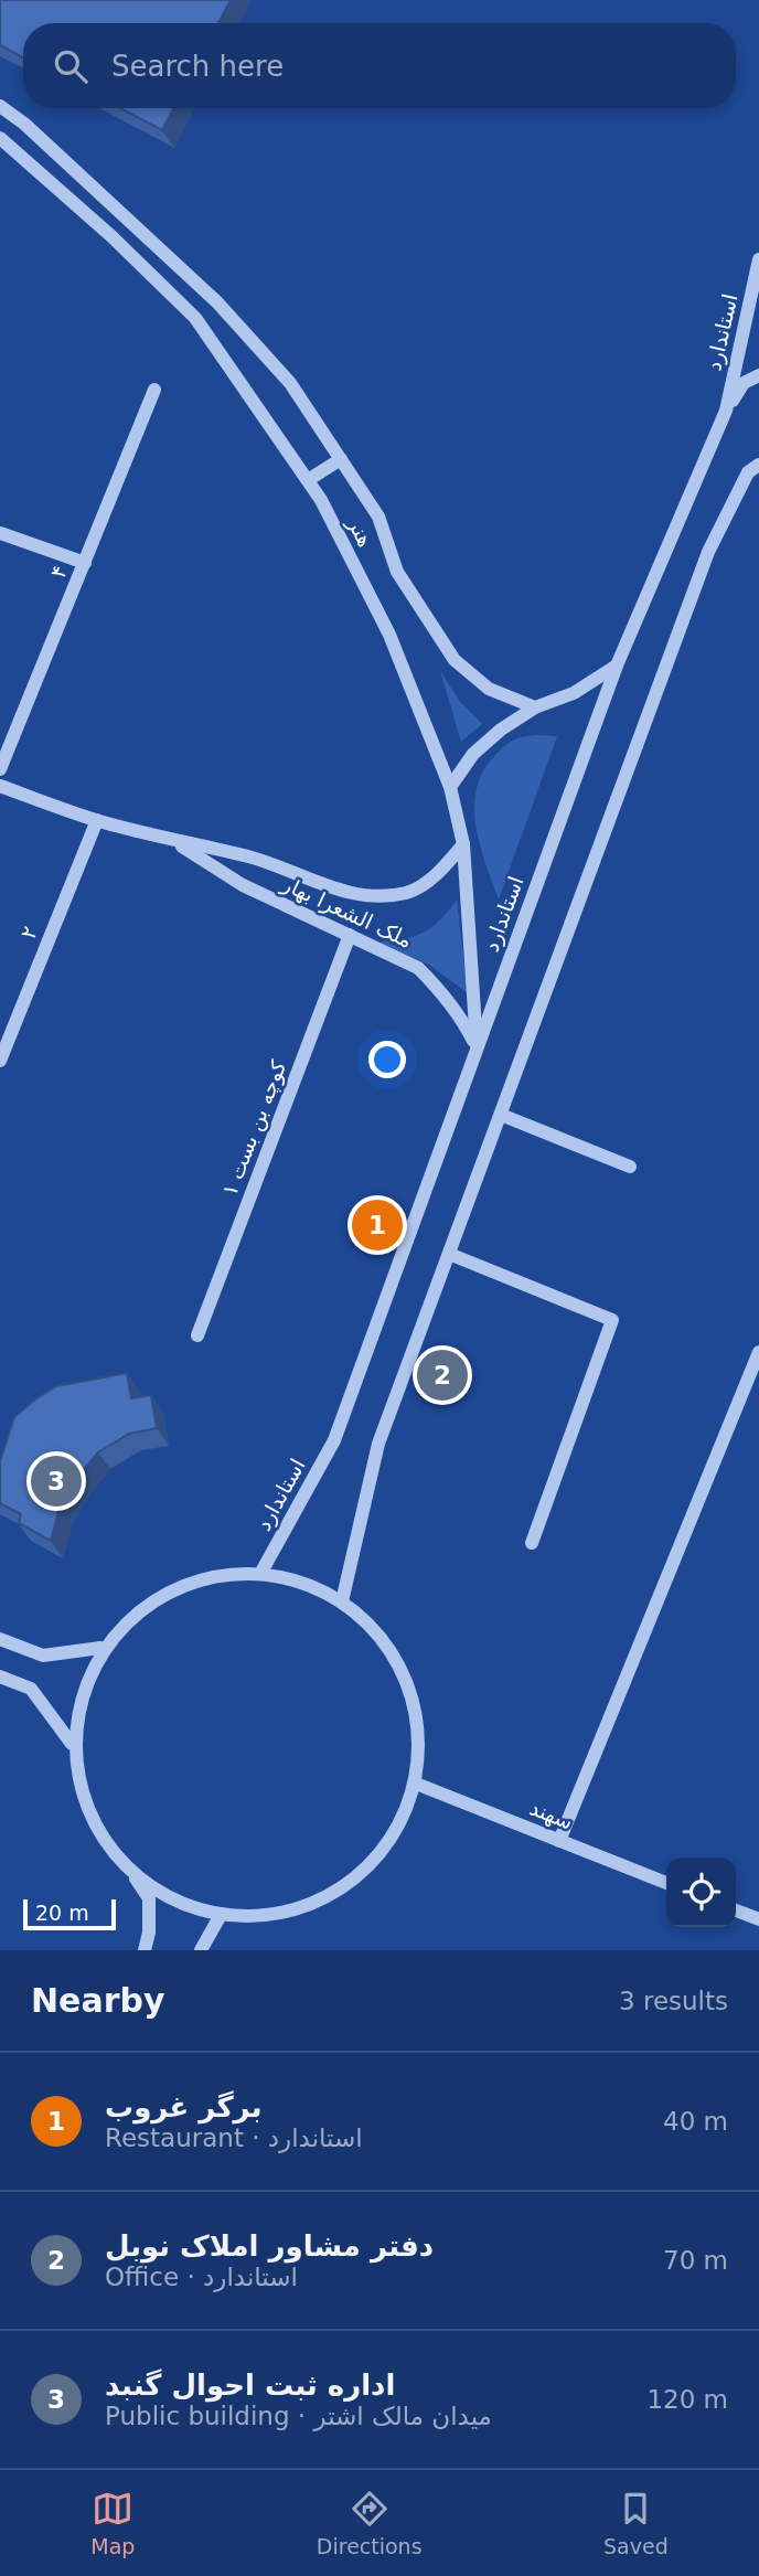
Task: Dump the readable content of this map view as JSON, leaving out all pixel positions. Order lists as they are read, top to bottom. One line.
{"streets":{"street":["استاندارد","هنر","۴","ملک الشعرا بهار","۲","کوچه بن بست ۱","سهند"]},"crossings":[["استاندارد","هنر"],["استاندارد","ملک الشعرا بهار"],["هنر","ملک الشعرا بهار"],["ملک الشعرا بهار","۲"],["ملک الشعرا بهار","کوچه بن بست ۱"]],"scale_bar":"20 m","page":{"search":"Search here","pins":["1","2","3"],"scale":"20 m","heading":["Nearby","3 results"],"list":[{"mark":"1","name":"برگر غروب","note":"Restaurant · استاندارد","value":"40 m"},{"mark":"2","name":"دفتر مشاور املاک نوبل","note":"Office · استاندارد","value":"70 m"},{"mark":"3","name":"اداره ثبت احوال گنبد","note":"Public building · میدان مالک اشتر","value":"120 m"}],"nav":["Map","Directions","Saved"]}}
